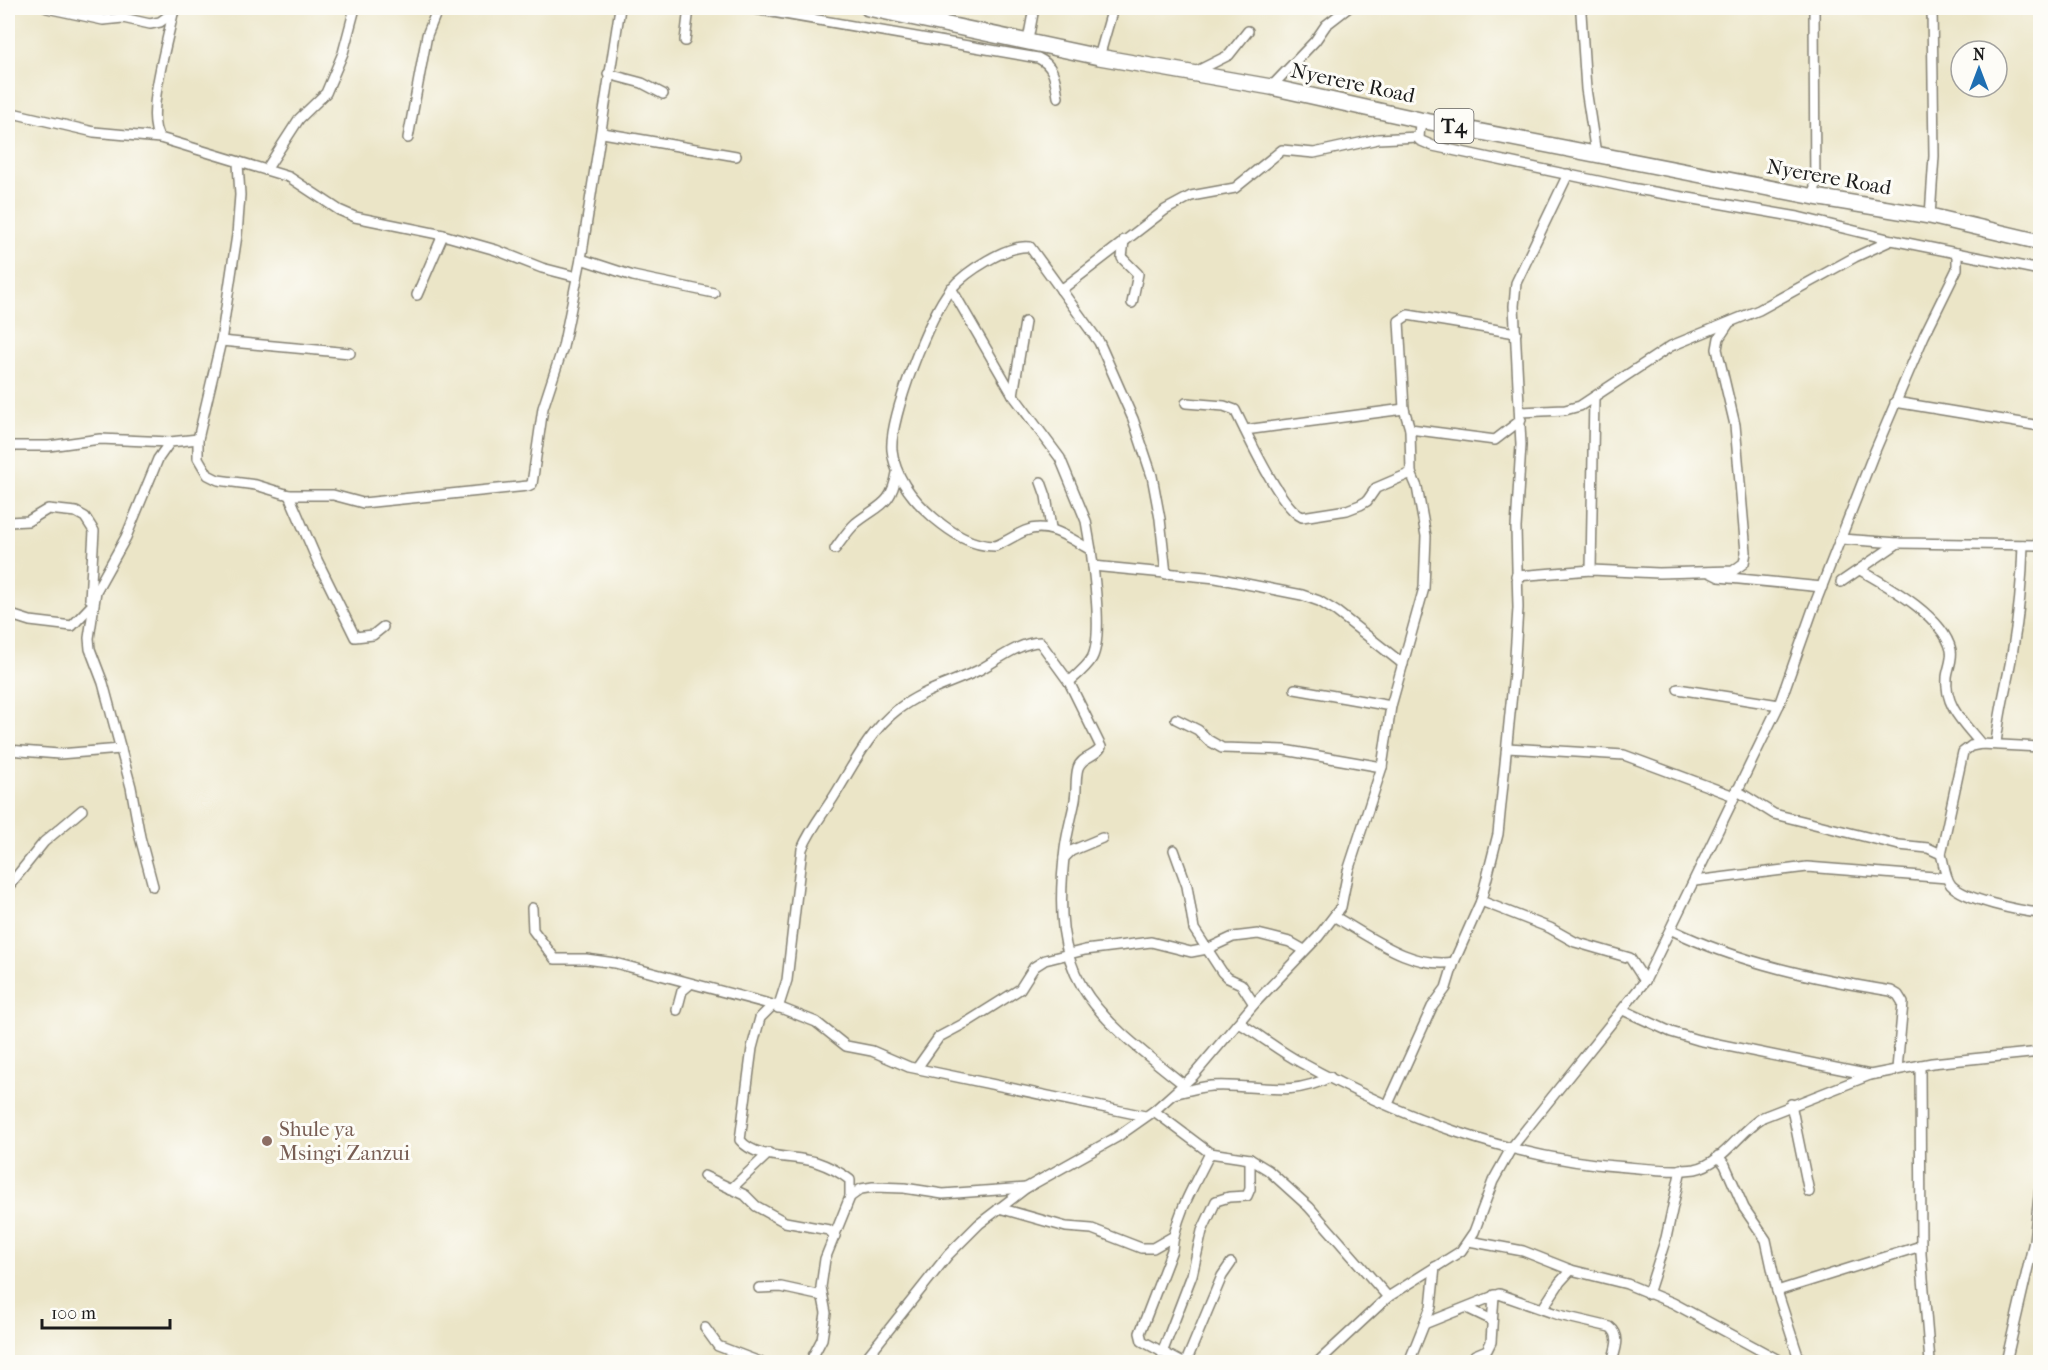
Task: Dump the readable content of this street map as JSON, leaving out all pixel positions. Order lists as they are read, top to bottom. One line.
{"streets":{"highway":["Nyerere Road","T4"]},"places":["Shule ya Msingi Zanzui"],"scale_bar":"100 m","north":"top"}
